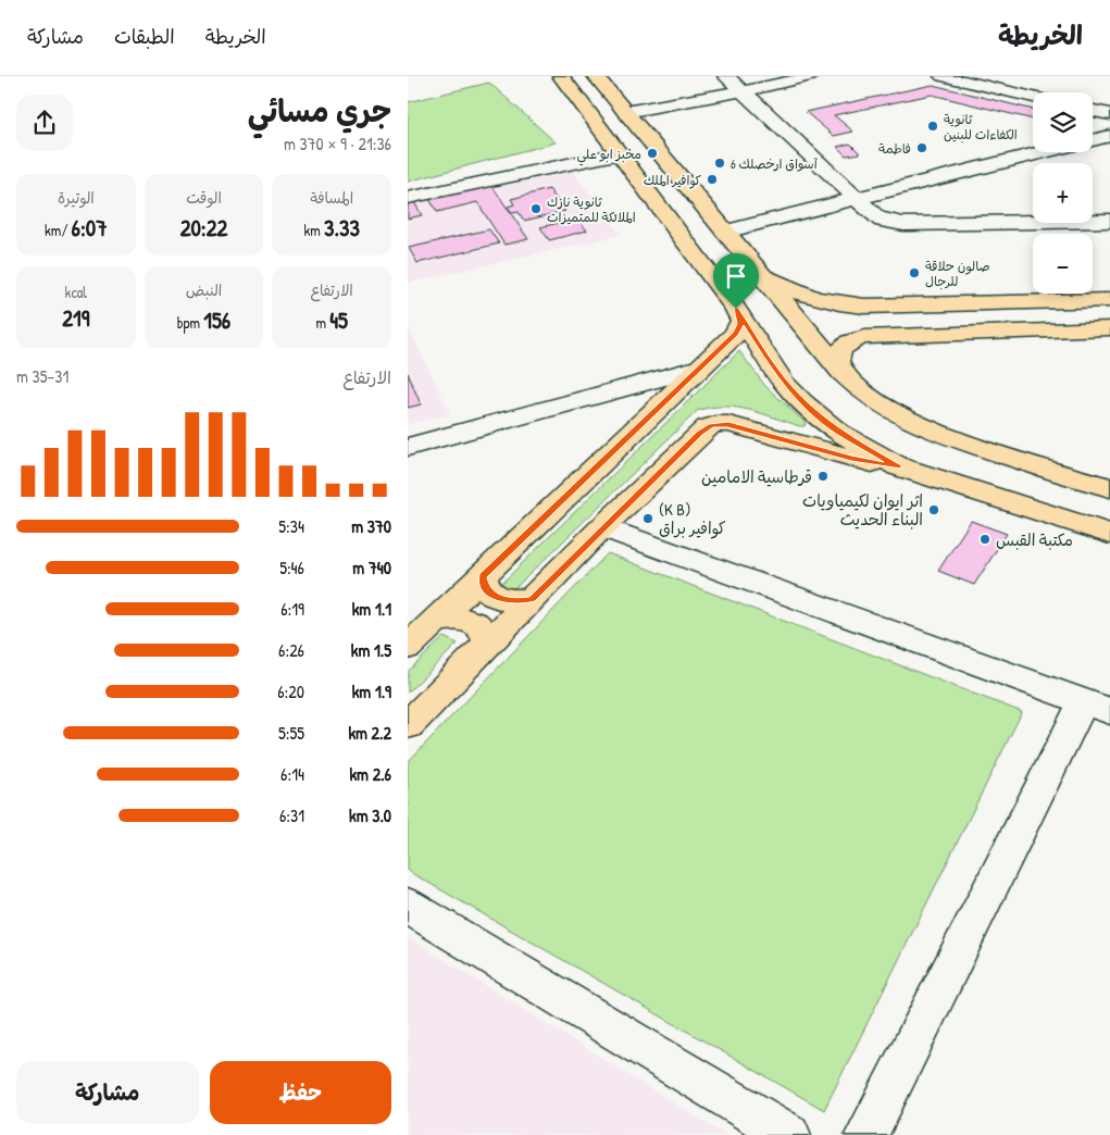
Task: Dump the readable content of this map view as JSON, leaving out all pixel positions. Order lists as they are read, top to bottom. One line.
{"places":["ثانوية الكفاءات للبنين","فاطمة","مخبز ابو علي","6 آسواق ارخصلك","كوافير الملك","ثانوية نازك الملائكة للمتميزات","صالون حلاقة للرجال","قرطاسية الامامين","اثر ايوان لكيمياويات البناء الحديث","(K B) كوافير براق","مكتبة القبس"],"page":{"header":"الخريطة","nav":["الخريطة","الطبقات","مشاركة"],"heading":["جري مسائي","21:36 · 9 × 370 m"],"map_buttons":["+","−"],"stats":[["المسافة","3.33 km"],["الوقت","20:22"],["الوتيرة","6:07 /km"],["الارتفاع","45 m"],["النبض","156 bpm"],["kcal","219"]],"chart":["الارتفاع","31–35 m"],"list":[{"name":"370 m","note":"5:34"},{"name":"740 m","note":"5:46"},{"name":"1.1 km","note":"6:19"},{"name":"1.5 km","note":"6:26"},{"name":"1.9 km","note":"6:20"},{"name":"2.2 km","note":"5:55"},{"name":"2.6 km","note":"6:14"},{"name":"3.0 km","note":"6:31"}],"buttons":["حفظ","مشاركة"]}}
